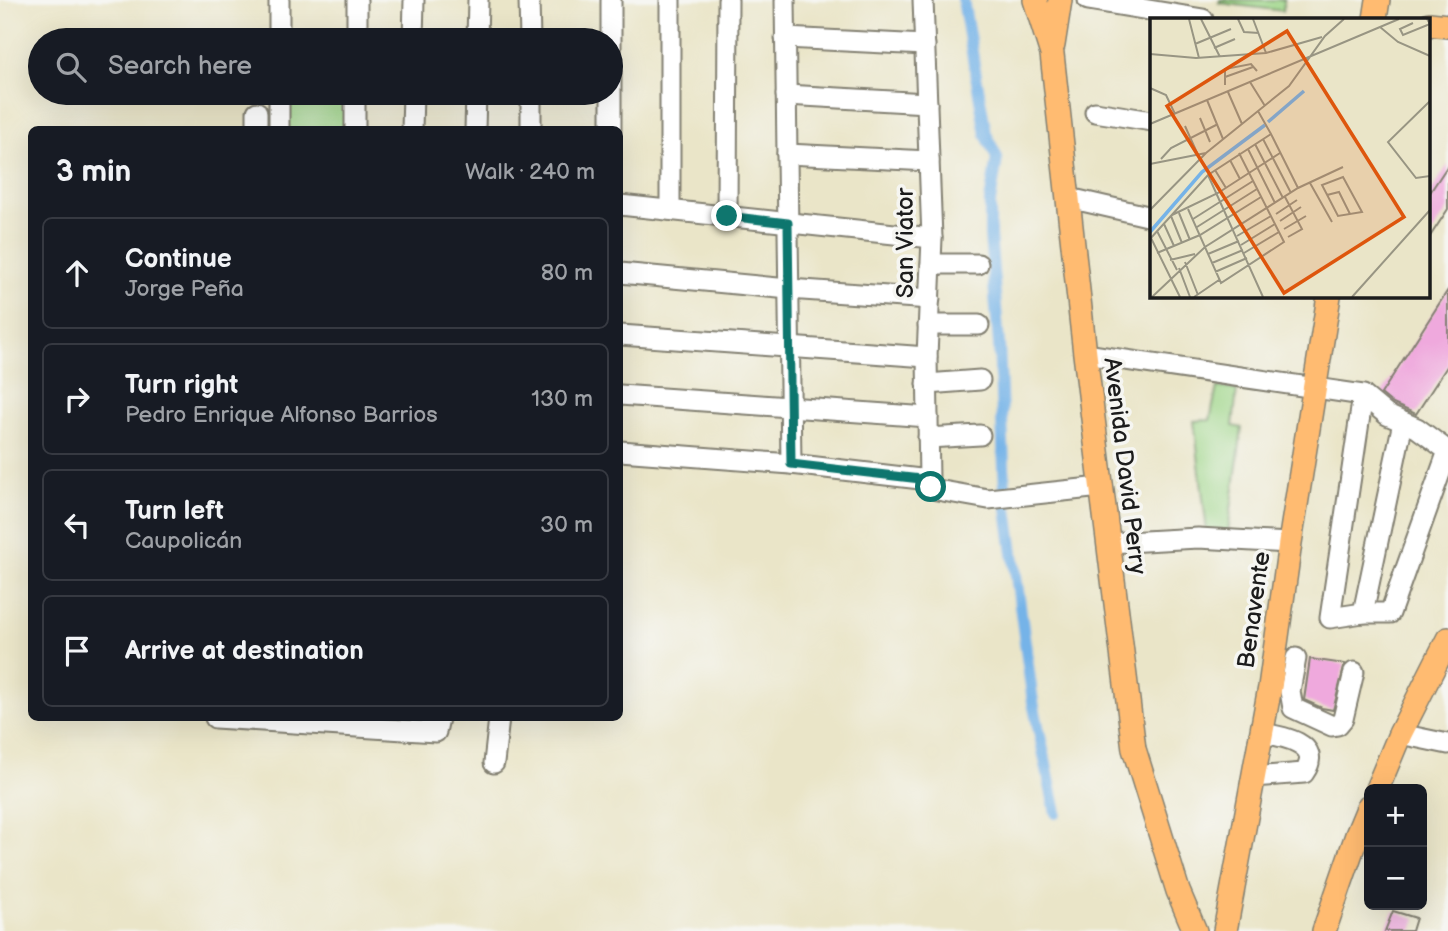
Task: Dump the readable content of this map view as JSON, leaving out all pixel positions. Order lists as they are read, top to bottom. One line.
{"streets":{"main road":["Avenida David Perry","Benavente"],"street":["San Viator"]},"page":{"search":"Search here","heading":["3 min","Walk · 240 m"],"list":[["Continue","Jorge Peña","80 m"],["Turn right","Pedro Enrique Alfonso Barrios","130 m"],["Turn left","Caupolicán","30 m"],"Arrive at destination"],"map_buttons":["+","−"]}}
